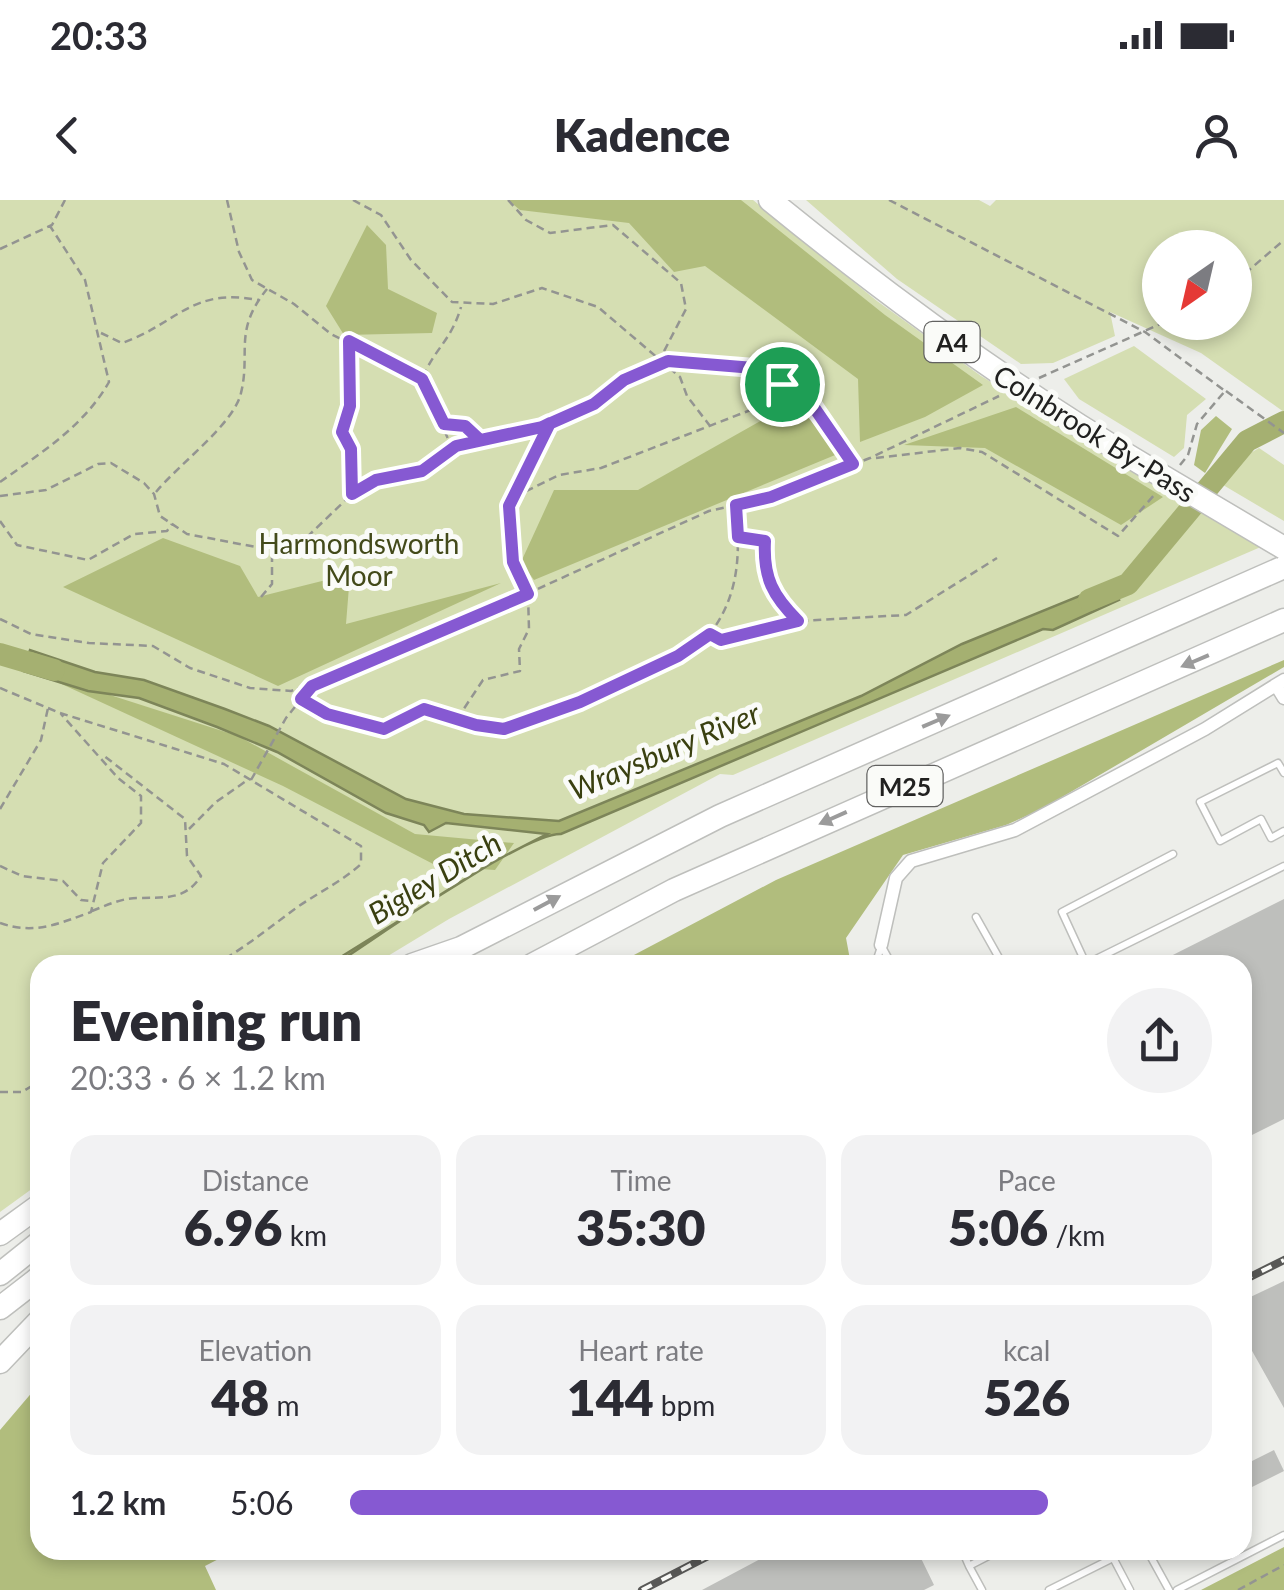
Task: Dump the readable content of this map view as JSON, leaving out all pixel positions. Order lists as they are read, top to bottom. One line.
{"streets":{"highway":["A4","Colnbrook By-Pass","M25"]},"water":["Wraysbury River","Bigley Ditch"],"parks":["Harmondsworth Moor"],"north":"bottom left","page":{"status":"20:33","header":"Kadence","heading":["Evening run","20:33 · 6 × 1.2 km"],"stats":[["Distance","6.96 km"],["Time","35:30"],["Pace","5:06 /km"],["Elevation","48 m"],["Heart rate","144 bpm"],["kcal","526"]],"list":[{"name":"1.2 km","note":"5:06"}]}}
